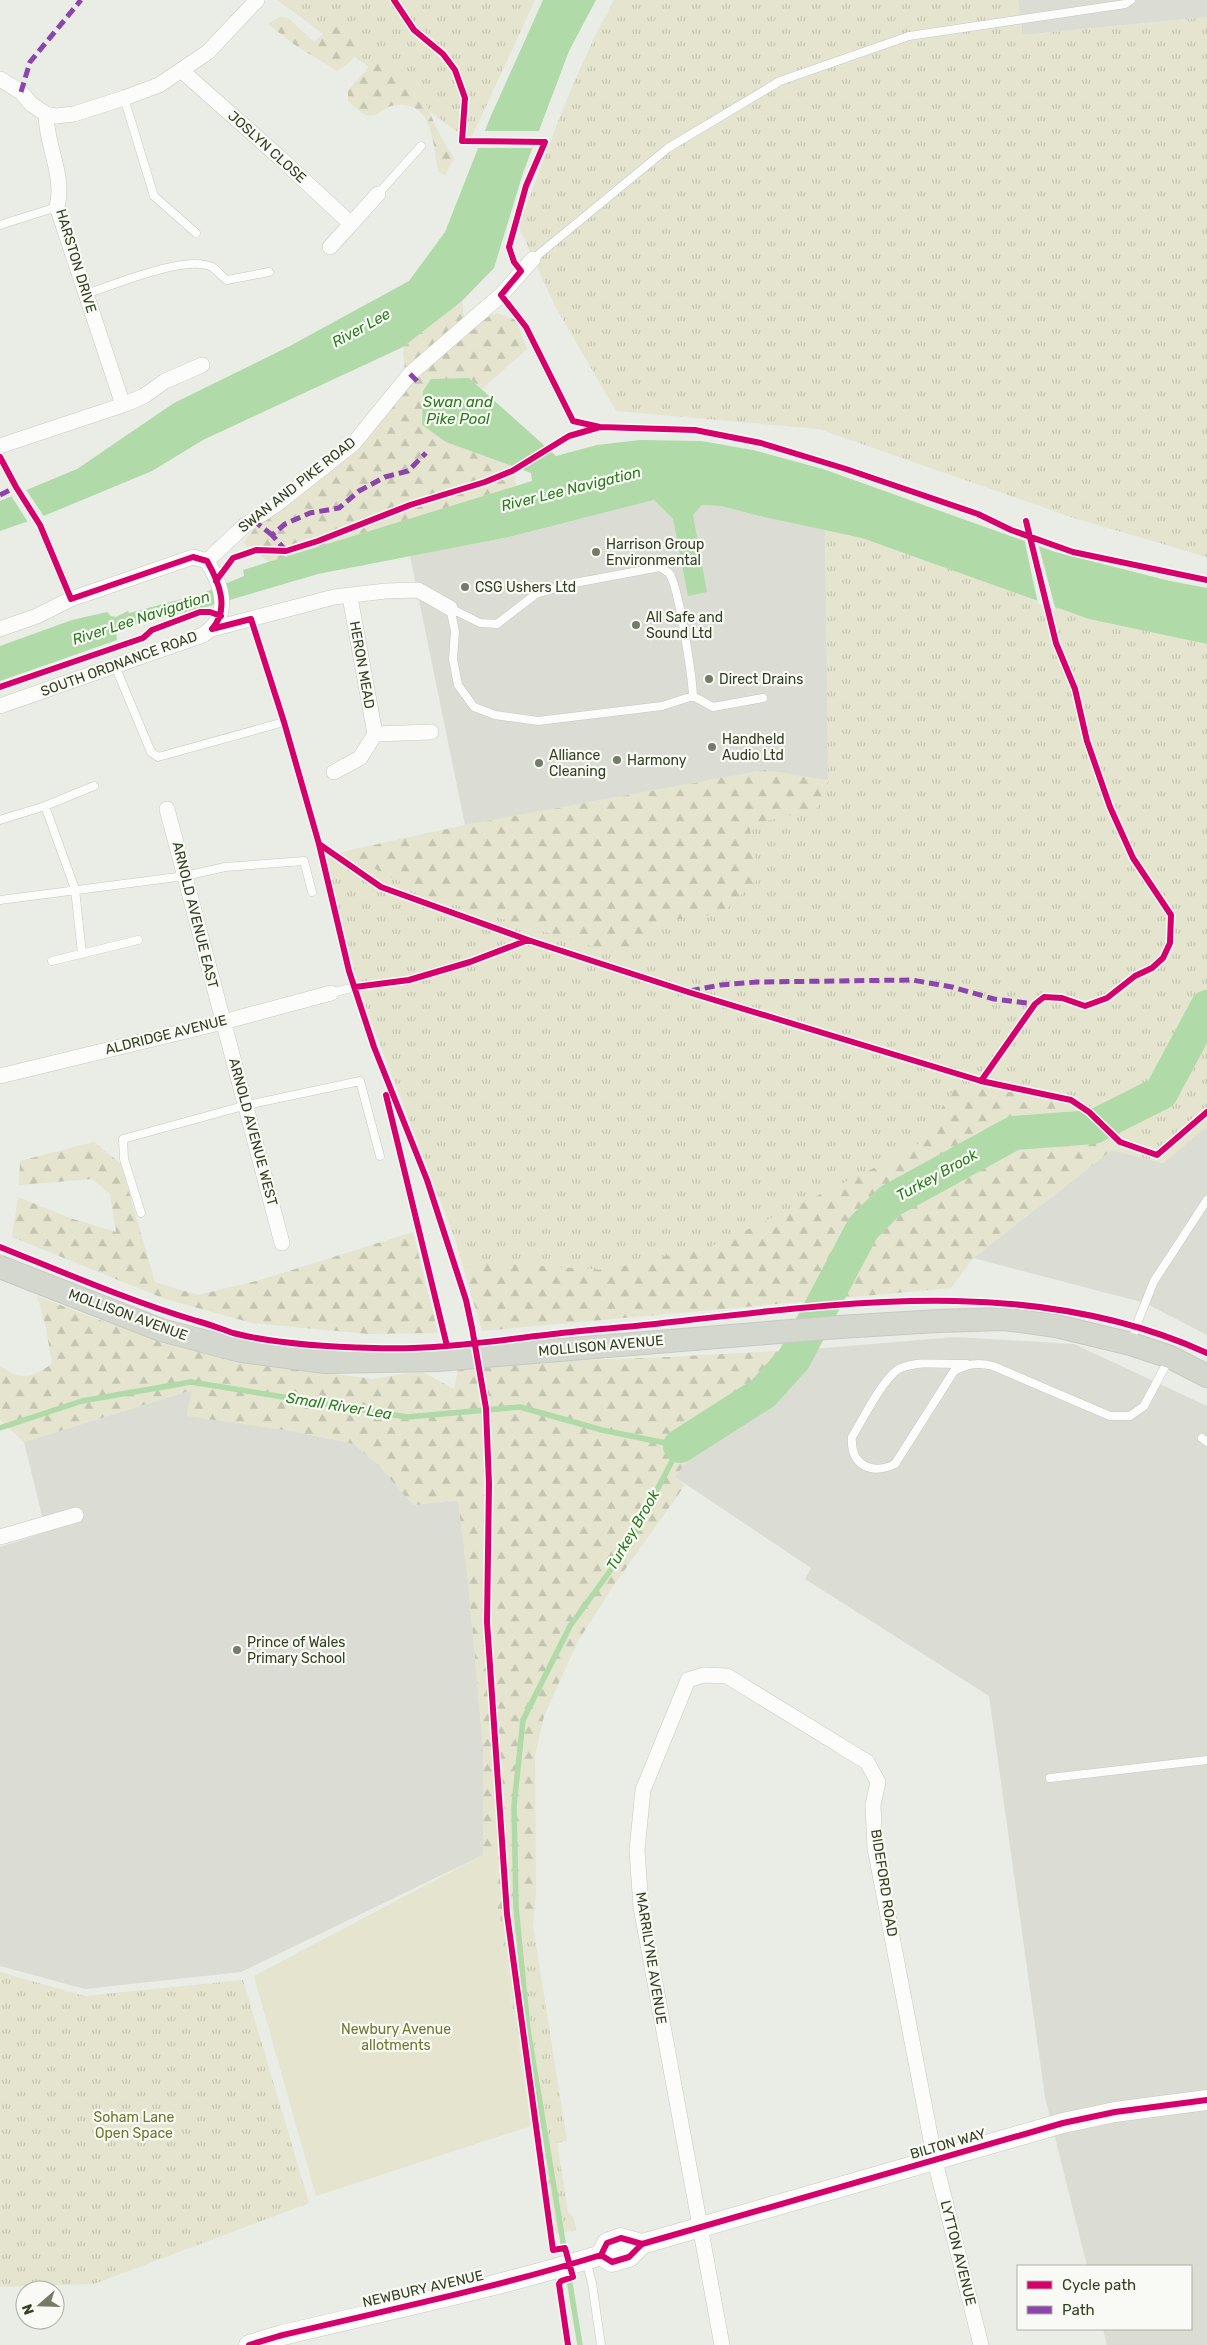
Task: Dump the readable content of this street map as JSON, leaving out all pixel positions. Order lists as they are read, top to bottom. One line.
{"streets":{"main road":["MOLLISON AVENUE"],"street":["JOSLYN CLOSE","HARSTON DRIVE","SWAN AND PIKE ROAD","SOUTH ORDNANCE ROAD","HERON MEAD","ARNOLD AVENUE EAST","ALDRIDGE AVENUE","ARNOLD AVENUE WEST","BIDEFORD ROAD","MARRILYNE AVENUE","BILTON WAY","LYTTON AVENUE","NEWBURY AVENUE"]},"crossings":[["SWAN AND PIKE ROAD","SOUTH ORDNANCE ROAD"],["ARNOLD AVENUE EAST","ALDRIDGE AVENUE"],["ARNOLD AVENUE EAST","ARNOLD AVENUE WEST"],["ALDRIDGE AVENUE","ARNOLD AVENUE WEST"],["BIDEFORD ROAD","MARRILYNE AVENUE"],["BIDEFORD ROAD","BILTON WAY"],["BIDEFORD ROAD","LYTTON AVENUE"],["MARRILYNE AVENUE","BILTON WAY"],["MARRILYNE AVENUE","NEWBURY AVENUE"],["BILTON WAY","LYTTON AVENUE"],["BILTON WAY","NEWBURY AVENUE"]],"water":["River Lee","Swan and Pike Pool","River Lee Navigation","Turkey Brook","Small River Lea"],"parks":["Newbury Avenue allotments","Soham Lane Open Space"],"places":["Harrison Group Environmental","CSG Ushers Ltd","All Safe and Sound Ltd","Direct Drains","Handheld Audio Ltd","Harmony","Alliance Cleaning","Prince of Wales Primary School"],"legend":["Cycle path","Path"],"north":"left"}
